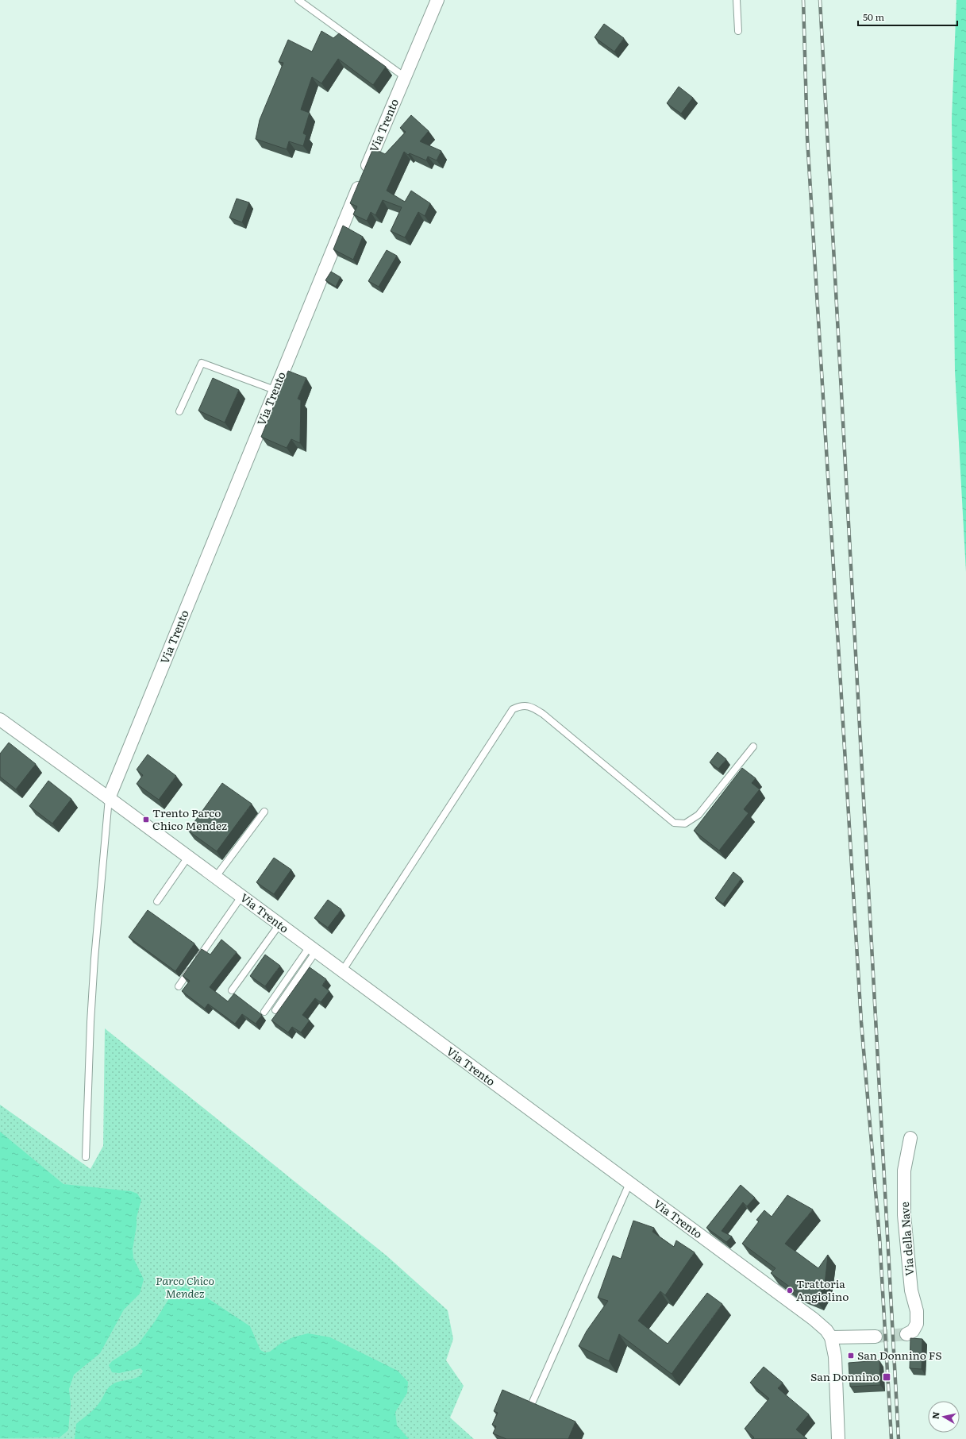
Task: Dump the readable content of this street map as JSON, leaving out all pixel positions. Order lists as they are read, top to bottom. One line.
{"streets":{"street":["Via Trento","Via della Nave"]},"parks":["Parco Chico Mendez"],"places":{"transit":["Trento Parco Chico Mendez","San Donnino FS","San Donnino"],"other":["Trattoria Angiolino"]},"scale_bar":"50 m","north":"left"}
